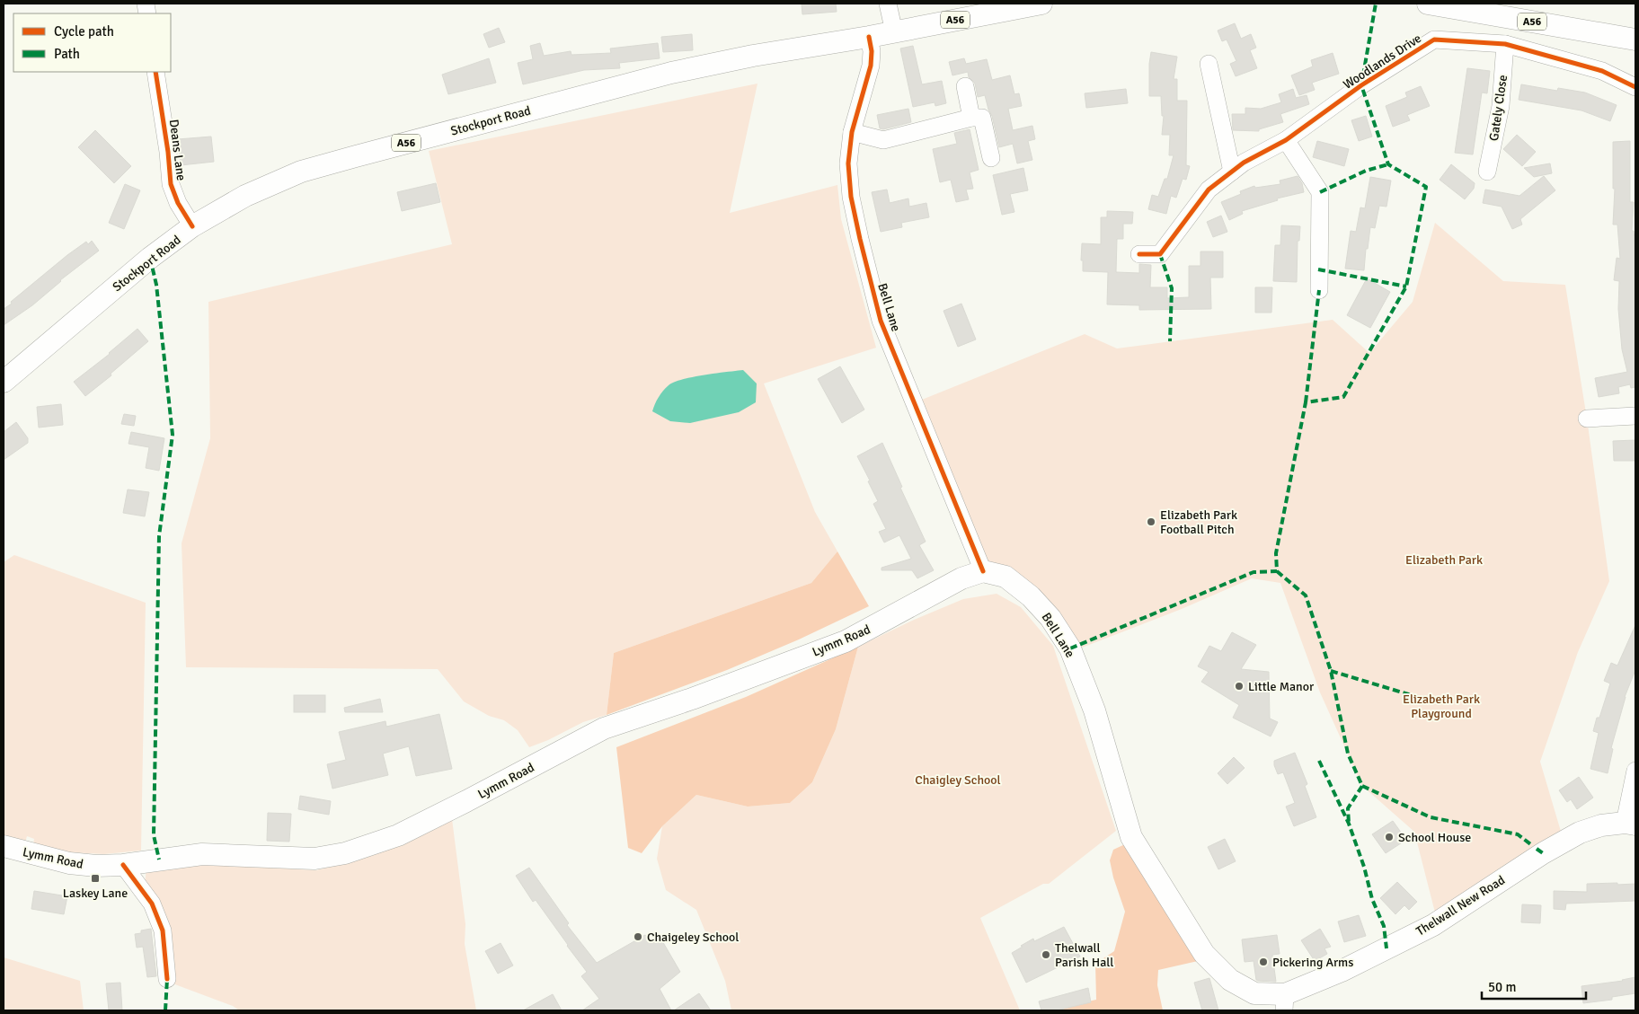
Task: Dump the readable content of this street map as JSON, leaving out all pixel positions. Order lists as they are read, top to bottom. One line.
{"streets":{"main road":["A56","Stockport Road","Bell Lane","Lymm Road","Thelwall New Road"],"street":["Woodlands Drive","Gately Close","Deans Lane"]},"crossings":[["Woodlands Drive","Gately Close"],["Stockport Road","Deans Lane"],["Stockport Road","Bell Lane"],["Bell Lane","Lymm Road"],["Bell Lane","Thelwall New Road"]],"parks":["Elizabeth Park","Elizabeth Park Playground","Chaigley School"],"places":{"other":["Elizabeth Park Football Pitch","Little Manor","School House","Chaigeley School","Thelwall Parish Hall","Pickering Arms"],"transit":["Laskey Lane"]},"legend":["Cycle path","Path"],"scale_bar":"50 m"}
